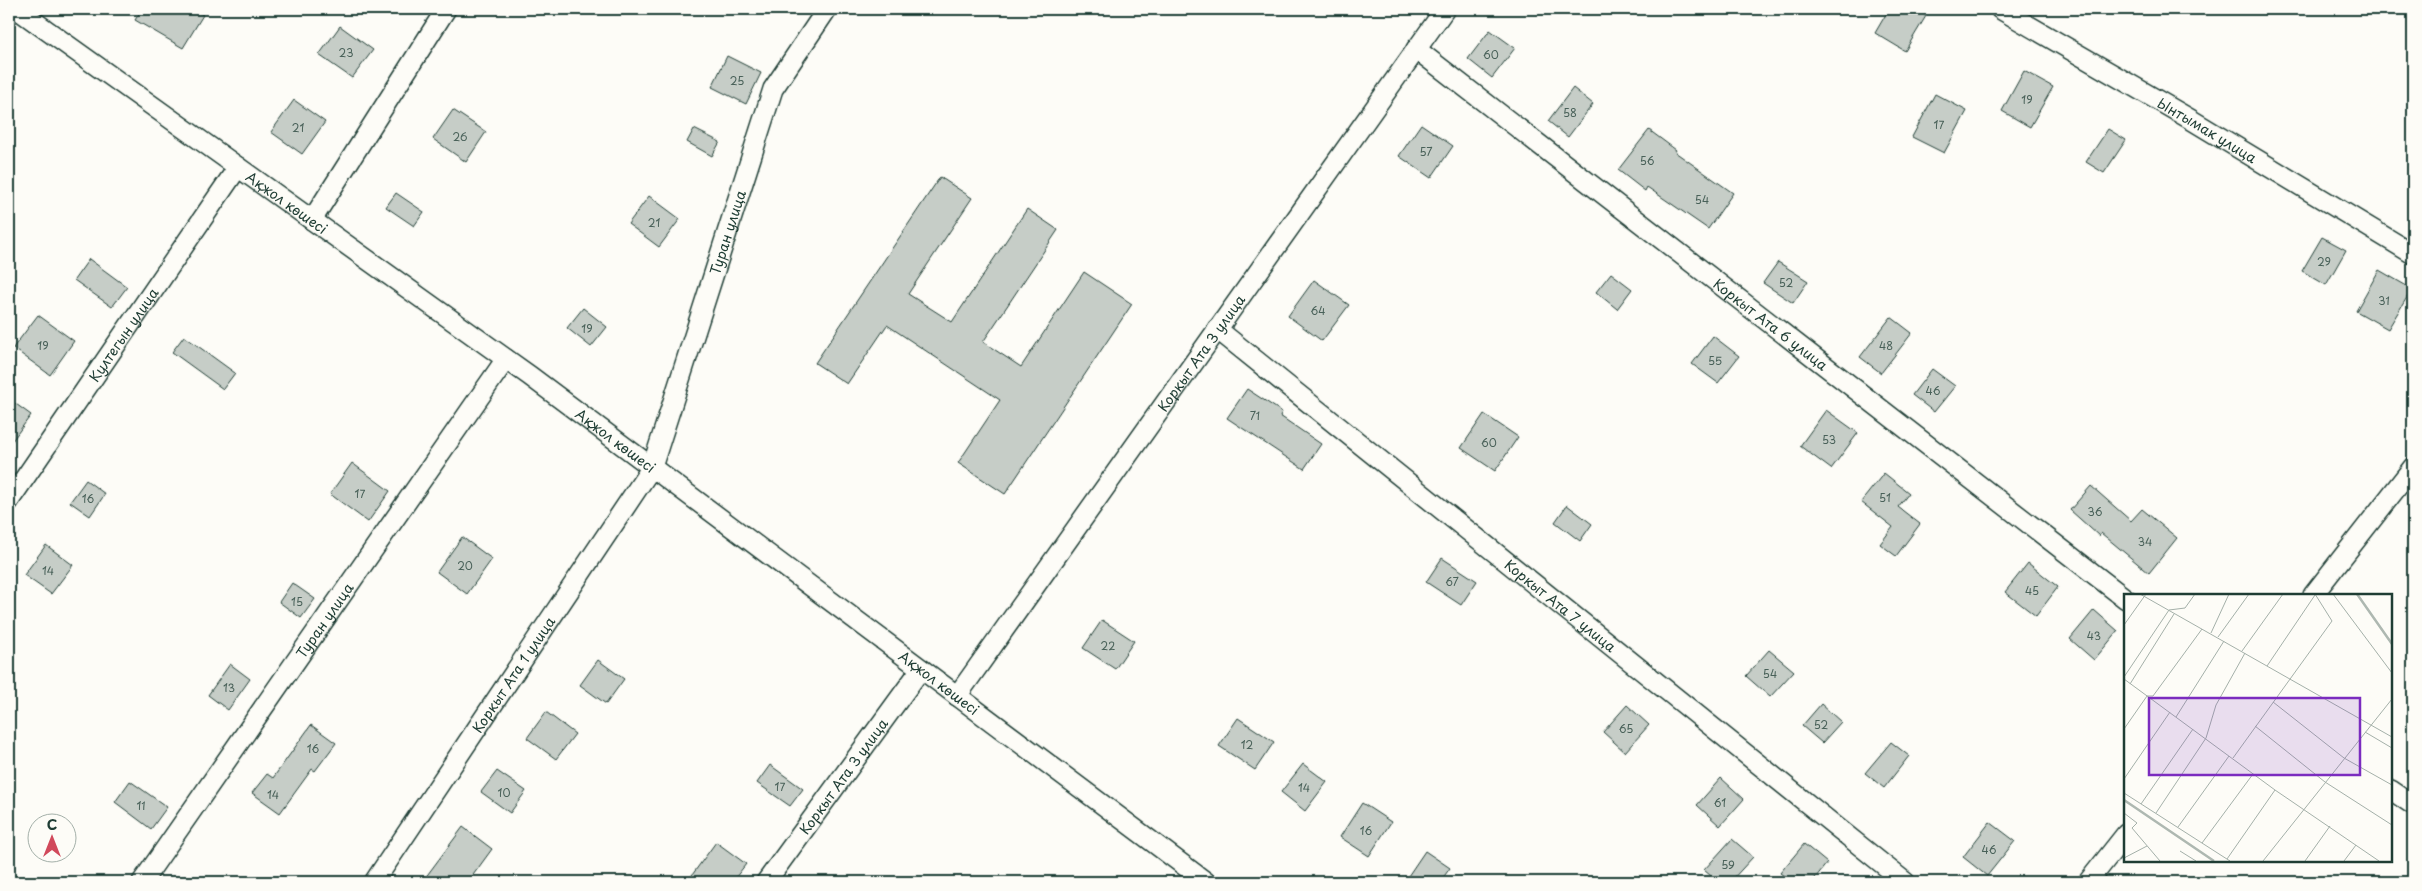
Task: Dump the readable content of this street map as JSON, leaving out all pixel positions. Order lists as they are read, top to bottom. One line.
{"streets":{"street":["Ынтымак улица","Ақжол көшесі","Туран улица","Коркыт Ата 6 улица","Култегын улица","Коркыт Ата 3 улица","Коркыт Ата 7 улица","Коркыт Ата 1 улица"]},"crossings":[["Ақжол көшесі","Туран улица"],["Ақжол көшесі","Култегын улица"],["Ақжол көшесі","Коркыт Ата 3 улица"],["Ақжол көшесі","Коркыт Ата 1 улица"],["Туран улица","Коркыт Ата 1 улица"],["Коркыт Ата 6 улица","Коркыт Ата 3 улица"],["Коркыт Ата 3 улица","Коркыт Ата 7 улица"]],"house_numbers":["23","60","25","19","58","17","21","26","57","56","54","21","29","52","31","64","19","19","48","55","46","71","53","60","17","51","16","36","34","20","14","67","45","15","43","22","54","13","52","65","12","16","17","14","10","14","61","11","16","46","59"],"north":"top"}
